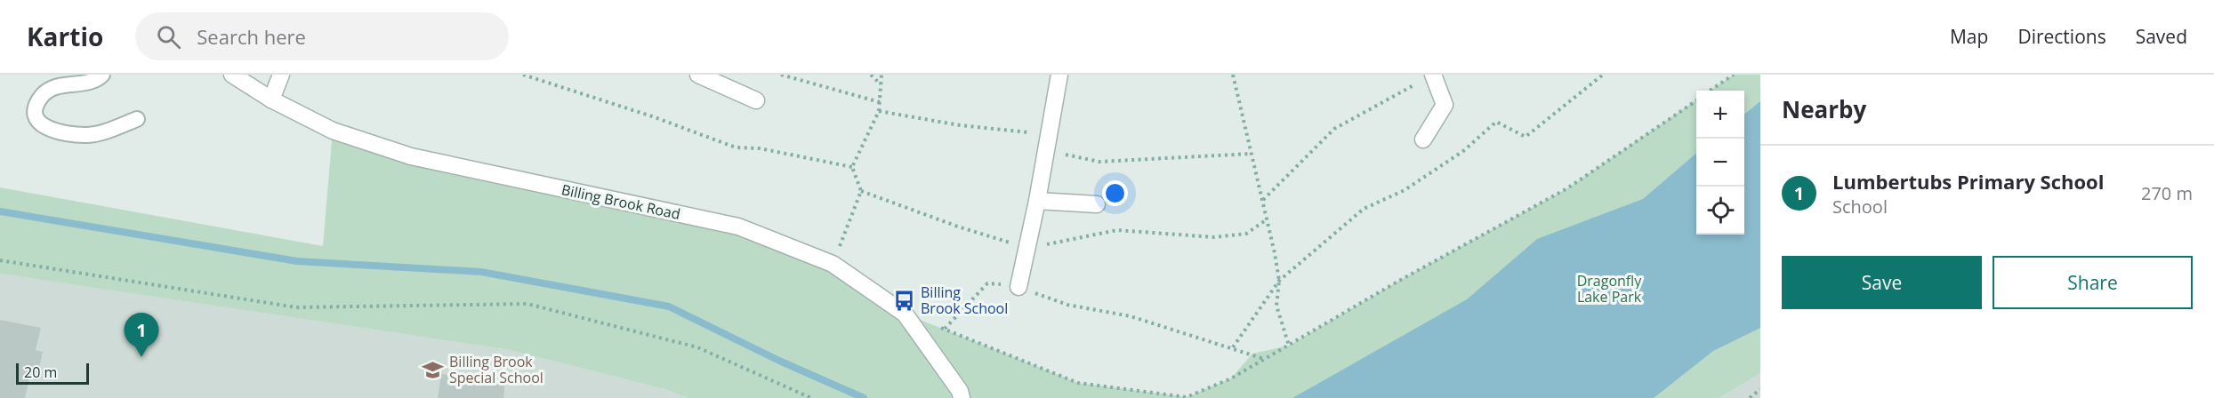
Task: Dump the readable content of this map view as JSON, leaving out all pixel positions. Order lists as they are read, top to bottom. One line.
{"streets":{"street":["Billing Brook Road"]},"parks":["Dragonfly Lake Park"],"places":{"bus stop":["Billing Brook School"],"school or university":["Billing Brook Special School"]},"scale_bar":"20 m","page":{"header":"Kartio","search":"Search here","nav":["Map","Directions","Saved"],"heading":"Nearby","map_buttons":["+","−"],"list":[{"mark":"1","name":"Lumbertubs Primary School","note":"School","value":"270 m"}],"buttons":["Save","Share"],"pins":"1","scale":"20 m"}}
